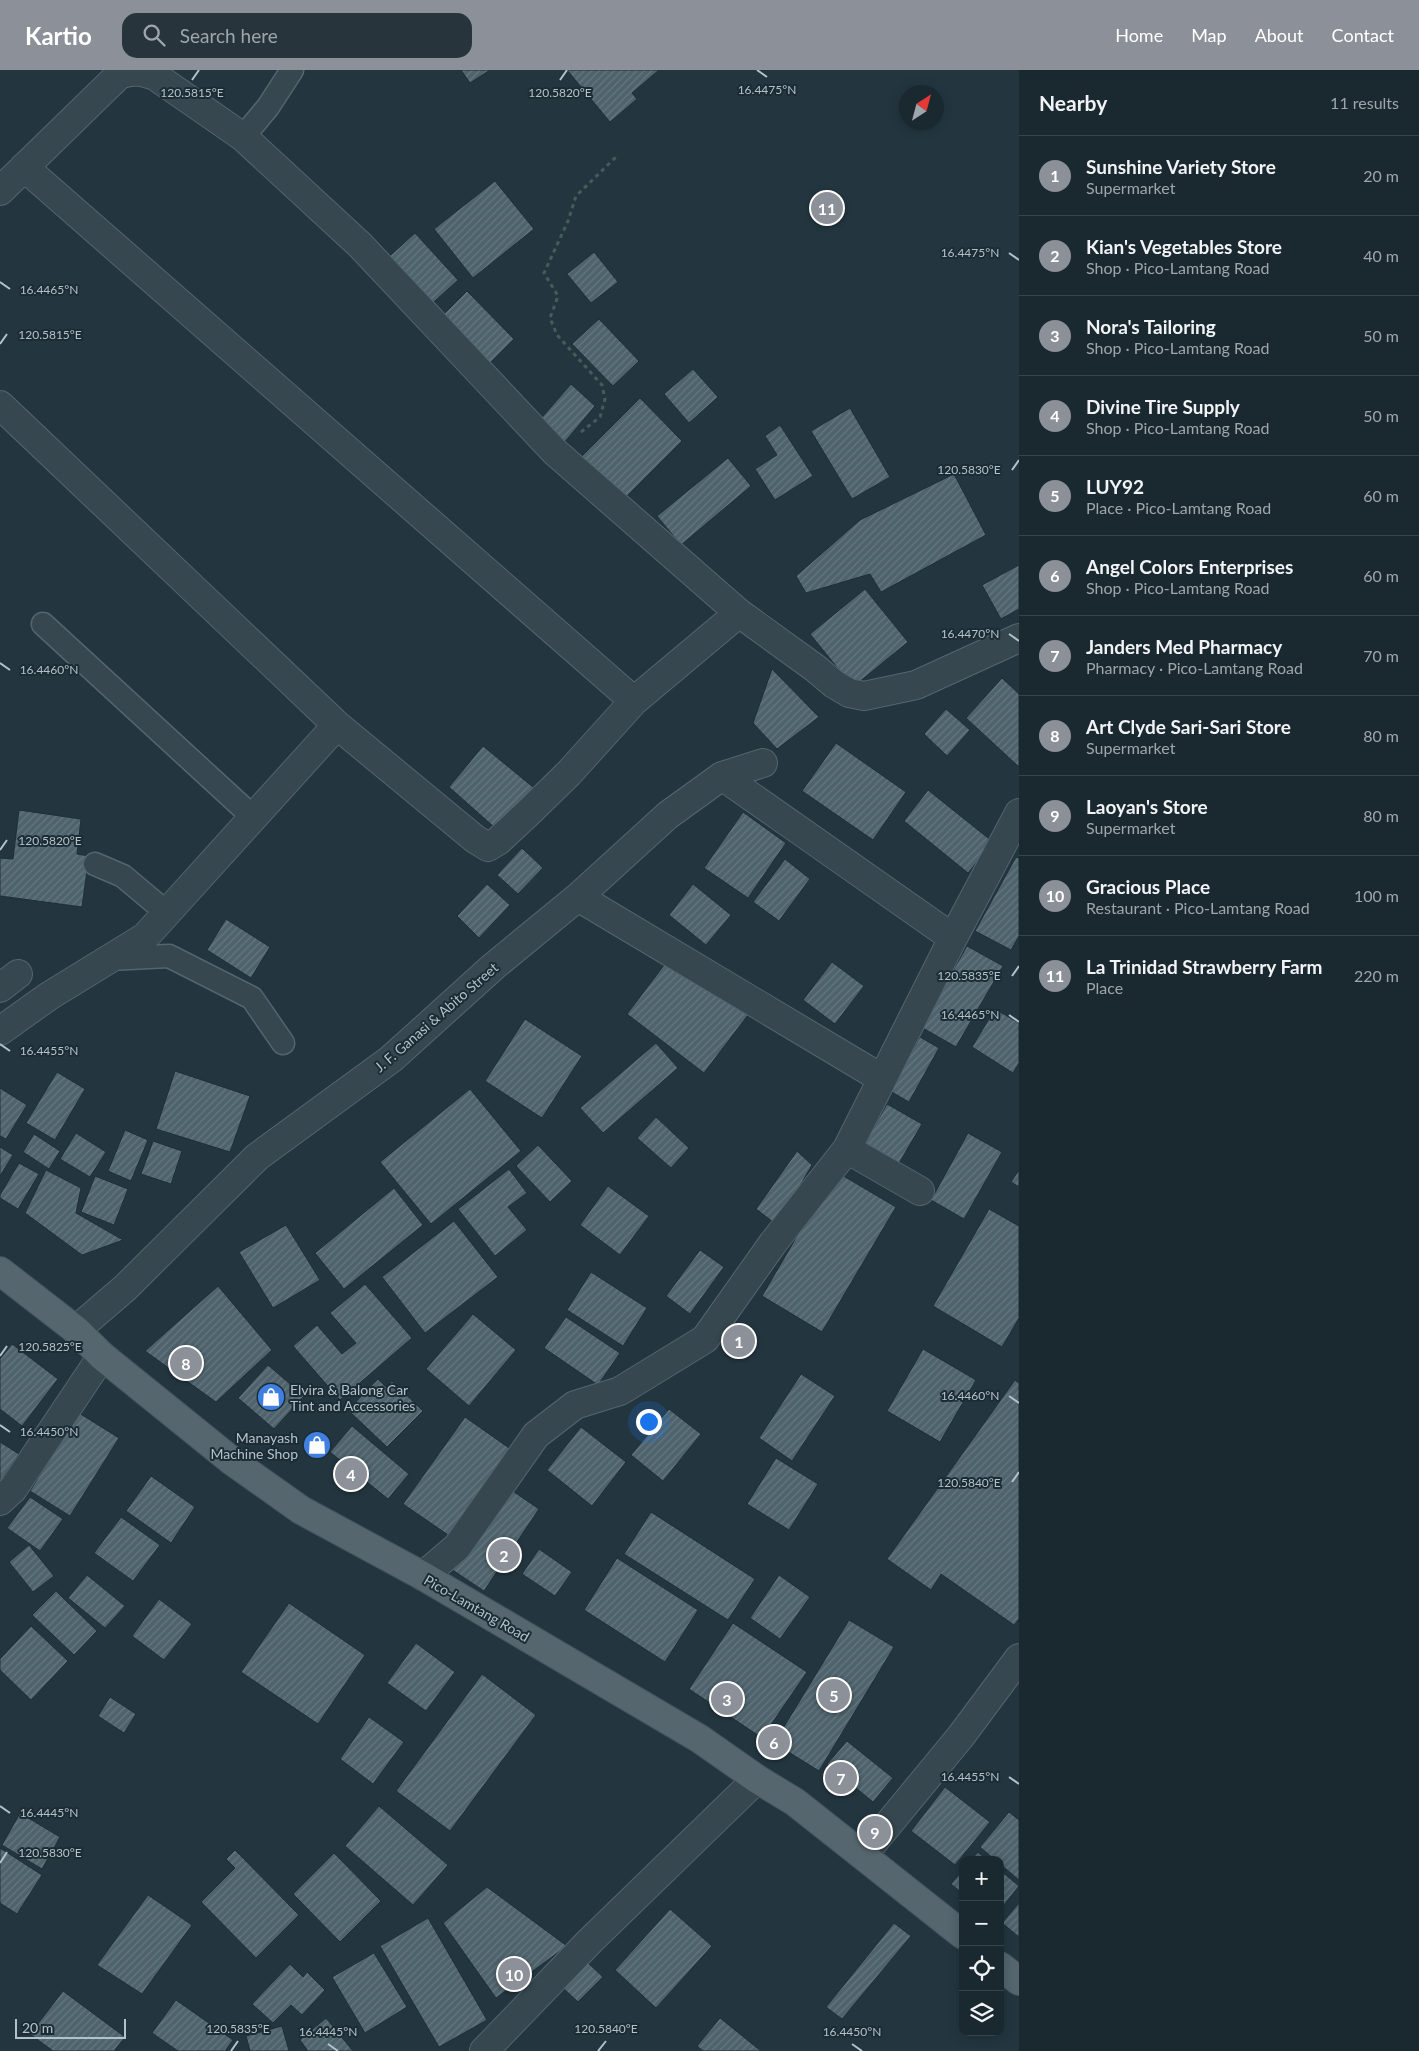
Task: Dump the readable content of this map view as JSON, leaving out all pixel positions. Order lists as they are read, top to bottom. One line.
{"streets":{"main road":["Pico-Lamtang Road"],"street":["J. F. Ganasi & Abito Street"]},"crossings":[["J. F. Ganasi & Abito Street","Pico-Lamtang Road"]],"places":{"shop":["Elvira & Balong Car Tint and Accessories","Manayash Machine Shop"]},"scale_bar":"20 m","north":"top right","page":{"header":"Kartio","search":"Search here","nav":["Home","Map","About","Contact"],"heading":["Nearby","11 results"],"list":[{"mark":"1","name":"Sunshine Variety Store","note":"Supermarket","value":"20 m"},{"mark":"2","name":"Kian's Vegetables Store","note":"Shop · Pico-Lamtang Road","value":"40 m"},{"mark":"3","name":"Nora's Tailoring","note":"Shop · Pico-Lamtang Road","value":"50 m"},{"mark":"4","name":"Divine Tire Supply","note":"Shop · Pico-Lamtang Road","value":"50 m"},{"mark":"5","name":"LUY92","note":"Place · Pico-Lamtang Road","value":"60 m"},{"mark":"6","name":"Angel Colors Enterprises","note":"Shop · Pico-Lamtang Road","value":"60 m"},{"mark":"7","name":"Janders Med Pharmacy","note":"Pharmacy · Pico-Lamtang Road","value":"70 m"},{"mark":"8","name":"Art Clyde Sari-Sari Store","note":"Supermarket","value":"80 m"},{"mark":"9","name":"Laoyan's Store","note":"Supermarket","value":"80 m"},{"mark":"10","name":"Gracious Place","note":"Restaurant · Pico-Lamtang Road","value":"100 m"},{"mark":"11","name":"La Trinidad Strawberry Farm","note":"Place","value":"220 m"}],"pins":["11","1","8","4","2","5","3","6","7","9","10"],"map_buttons":["+","−"],"scale":"20 m"},"coordinates":["16.4475°N","120.5815°E","120.5820°E","16.4465°N","120.5830°E","16.4470°N","16.4460°N","120.5835°E","16.4455°N","120.5825°E","16.4450°N","120.5840°E","16.4445°N"]}
